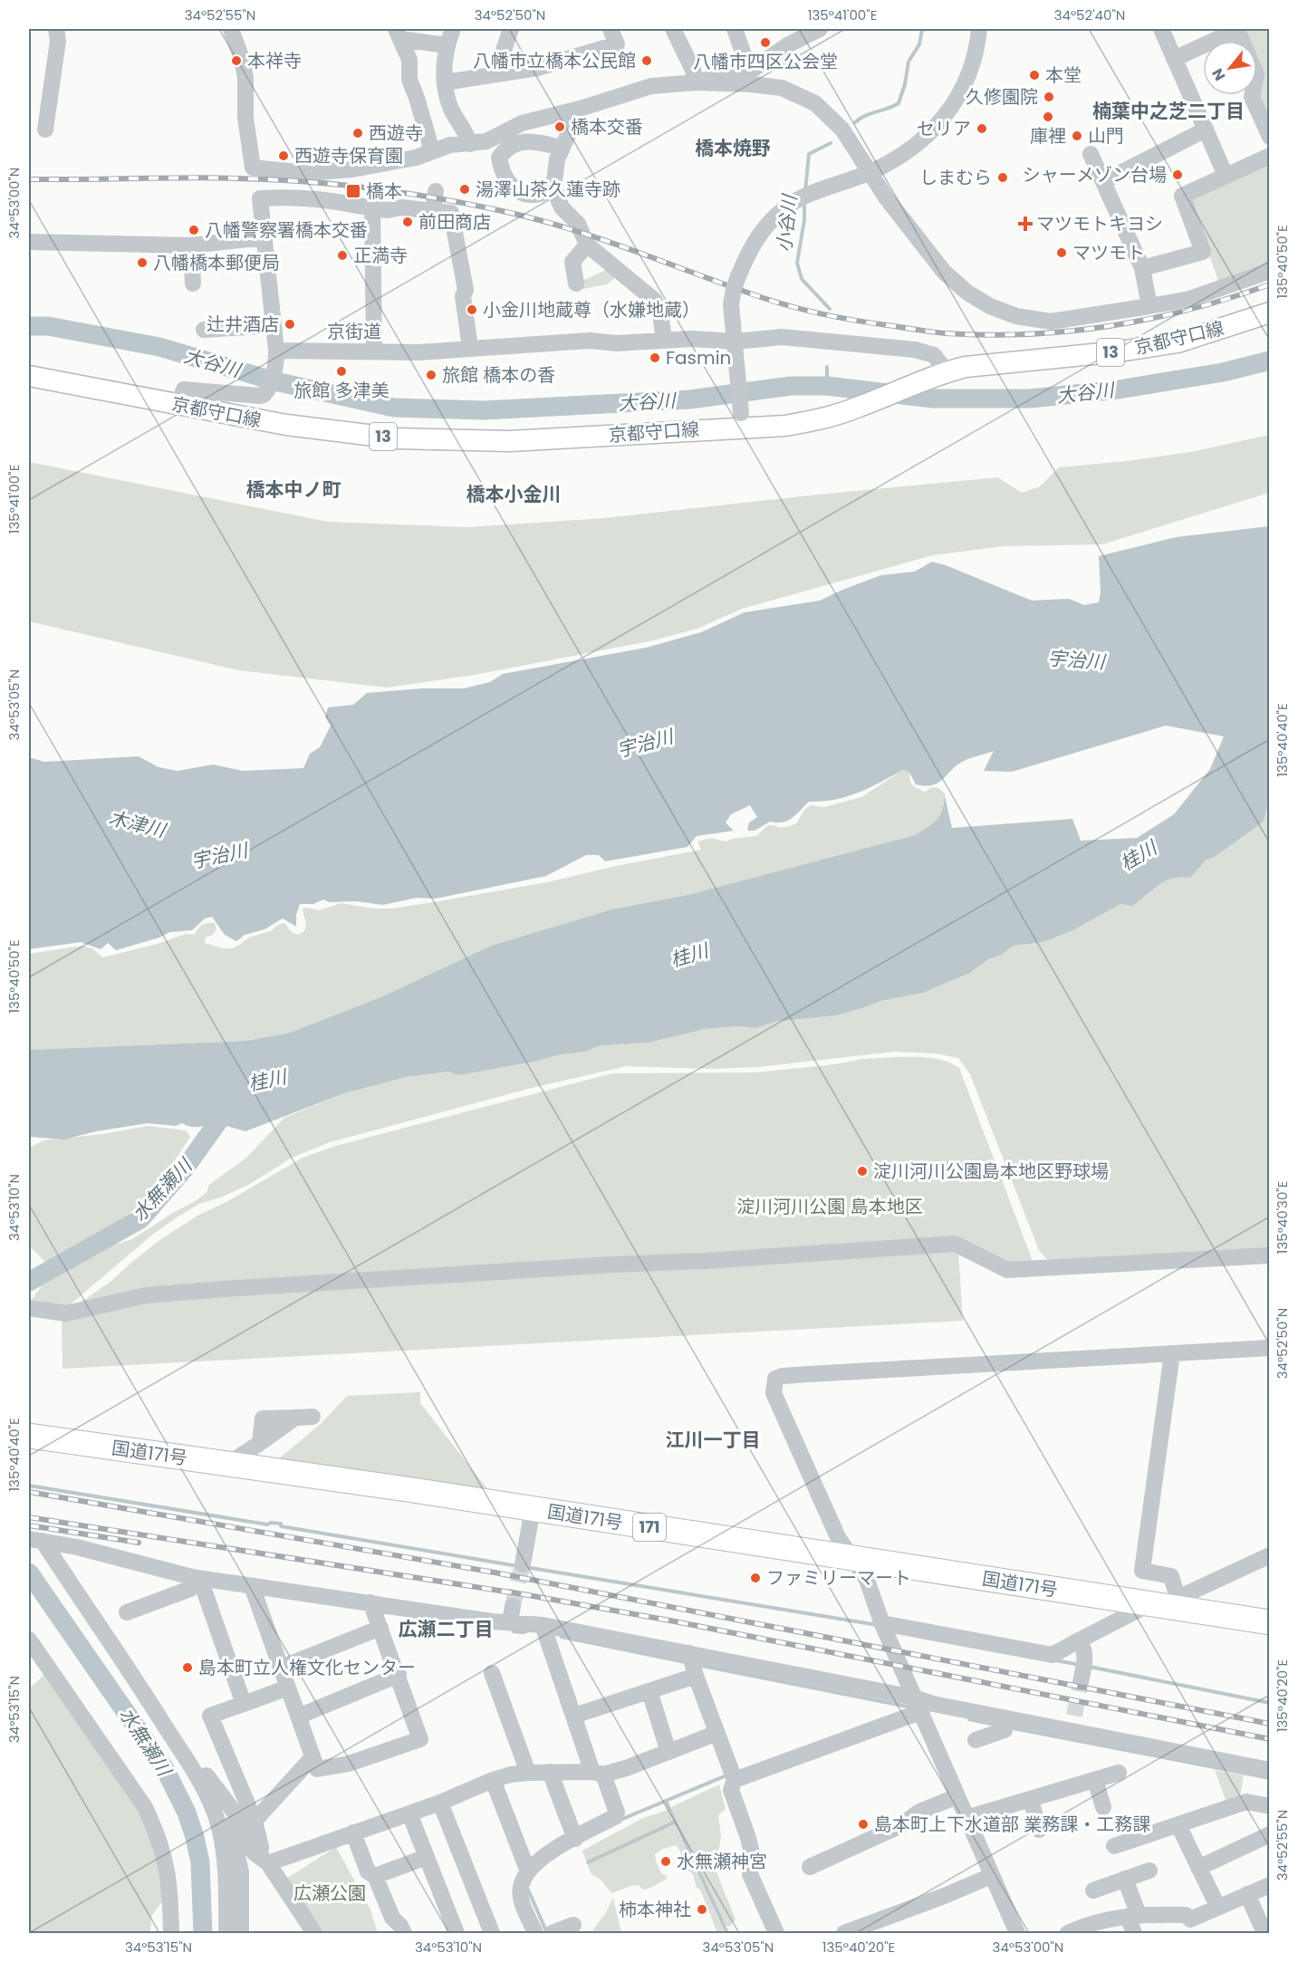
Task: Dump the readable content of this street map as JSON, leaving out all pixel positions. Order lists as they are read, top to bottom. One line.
{"streets":{"highway":["国道171号","171"],"main road":["京都守口線","13"],"street":["京街道"]},"crossings":[["京街道","京都守口線"]],"districts":["楠葉中之芝二丁目","橋本焼野","橋本中ノ町","橋本小金川","江川一丁目","広瀬二丁目"],"water":["小谷川","大谷川","宇治川","木津川","桂川","水無瀬川"],"parks":["淀川河川公園 島本地区","広瀬公園"],"places":{"other":["八幡市四区公会堂","本祥寺","八幡市立橋本公民館","本堂","久修園院","庫裡","橋本交番","セリア","西遊寺","山門","西遊寺保育園","シャーメゾン台場","しまむら","湯澤山茶久蓮寺跡","前田商店","八幡警察署橋本交番","マツモト","正満寺","八幡橋本郵便局","小金川地蔵尊（水嫌地蔵）","辻井酒店","Fasmin","旅館 多津美","旅館 橋本の香","淀川河川公園島本地区野球場","ファミリーマート","島本町立人権文化センター","島本町上下水道部 業務課・工務課","水無瀬神宮","柿本神社"],"transit":["橋本"],"health":["マツモトキヨシ"]},"north":"bottom left","coordinates":["34°52'55\"N","34°52'50\"N","135°41'00\"E","34°52'40\"N","34°53'00\"N","135°40'50\"E","34°53'05\"N","135°40'40\"E","34°53'10\"N","135°40'30\"E","135°40'20\"E","34°53'15\"N"]}
